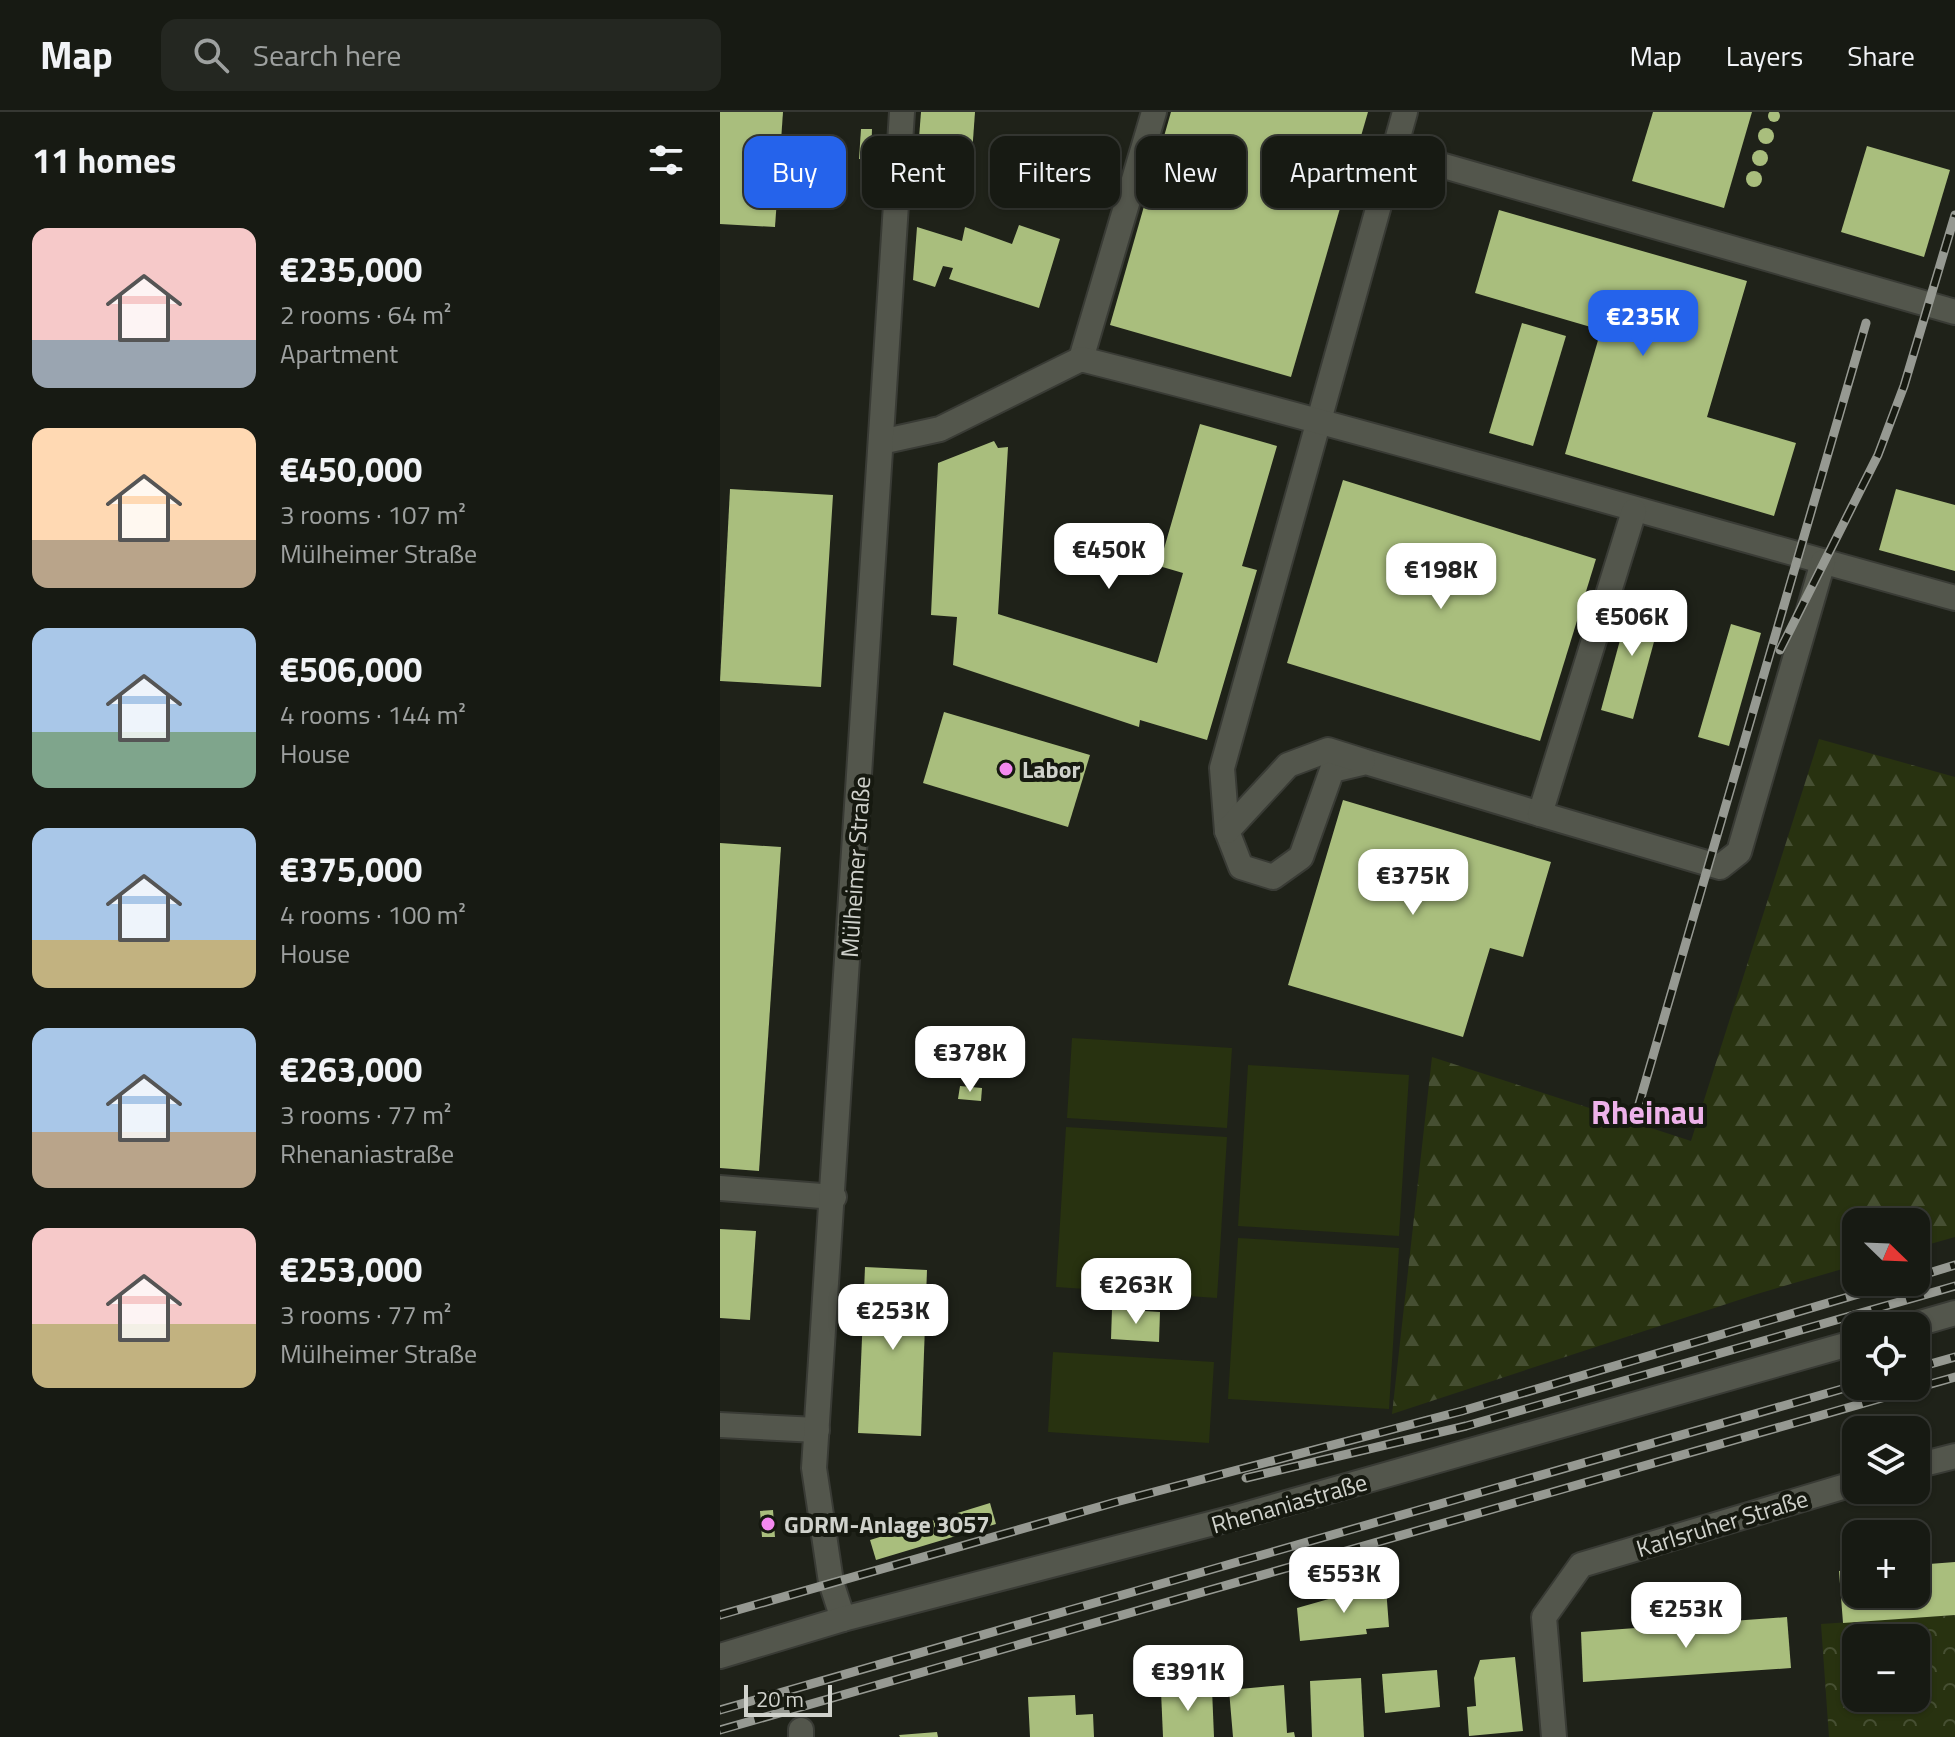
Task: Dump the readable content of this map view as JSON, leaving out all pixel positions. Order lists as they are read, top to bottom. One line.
{"streets":{"street":["Mülheimer Straße","Rhenaniastraße","Karlsruher Straße"]},"crossings":[["Mülheimer Straße","Rhenaniastraße"]],"districts":["Rheinau"],"places":["Labor","GDRM-Anlage 3057"],"scale_bar":"20 m","north":"bottom right","page":{"header":"Map","search":"Search here","nav":["Map","Layers","Share"],"heading":"11 homes","chip":["Buy","Rent","Filters","New","Apartment"],"list":[{"name":"€235,000","note":"2 rooms · 64 m² · Apartment"},{"name":"€450,000","note":"3 rooms · 107 m² · Mülheimer Straße"},{"name":"€506,000","note":"4 rooms · 144 m² · House"},{"name":"€375,000","note":"4 rooms · 100 m² · House"},{"name":"€263,000","note":"3 rooms · 77 m² · Rhenaniastraße"},{"name":"€253,000","note":"3 rooms · 77 m² · Mülheimer Straße"}],"price":["€235K","€450K","€198K","€506K","€375K","€378K","€263K","€253K","€553K","€253K","€391K"],"map_buttons":["+","−"],"scale":"20 m"}}
